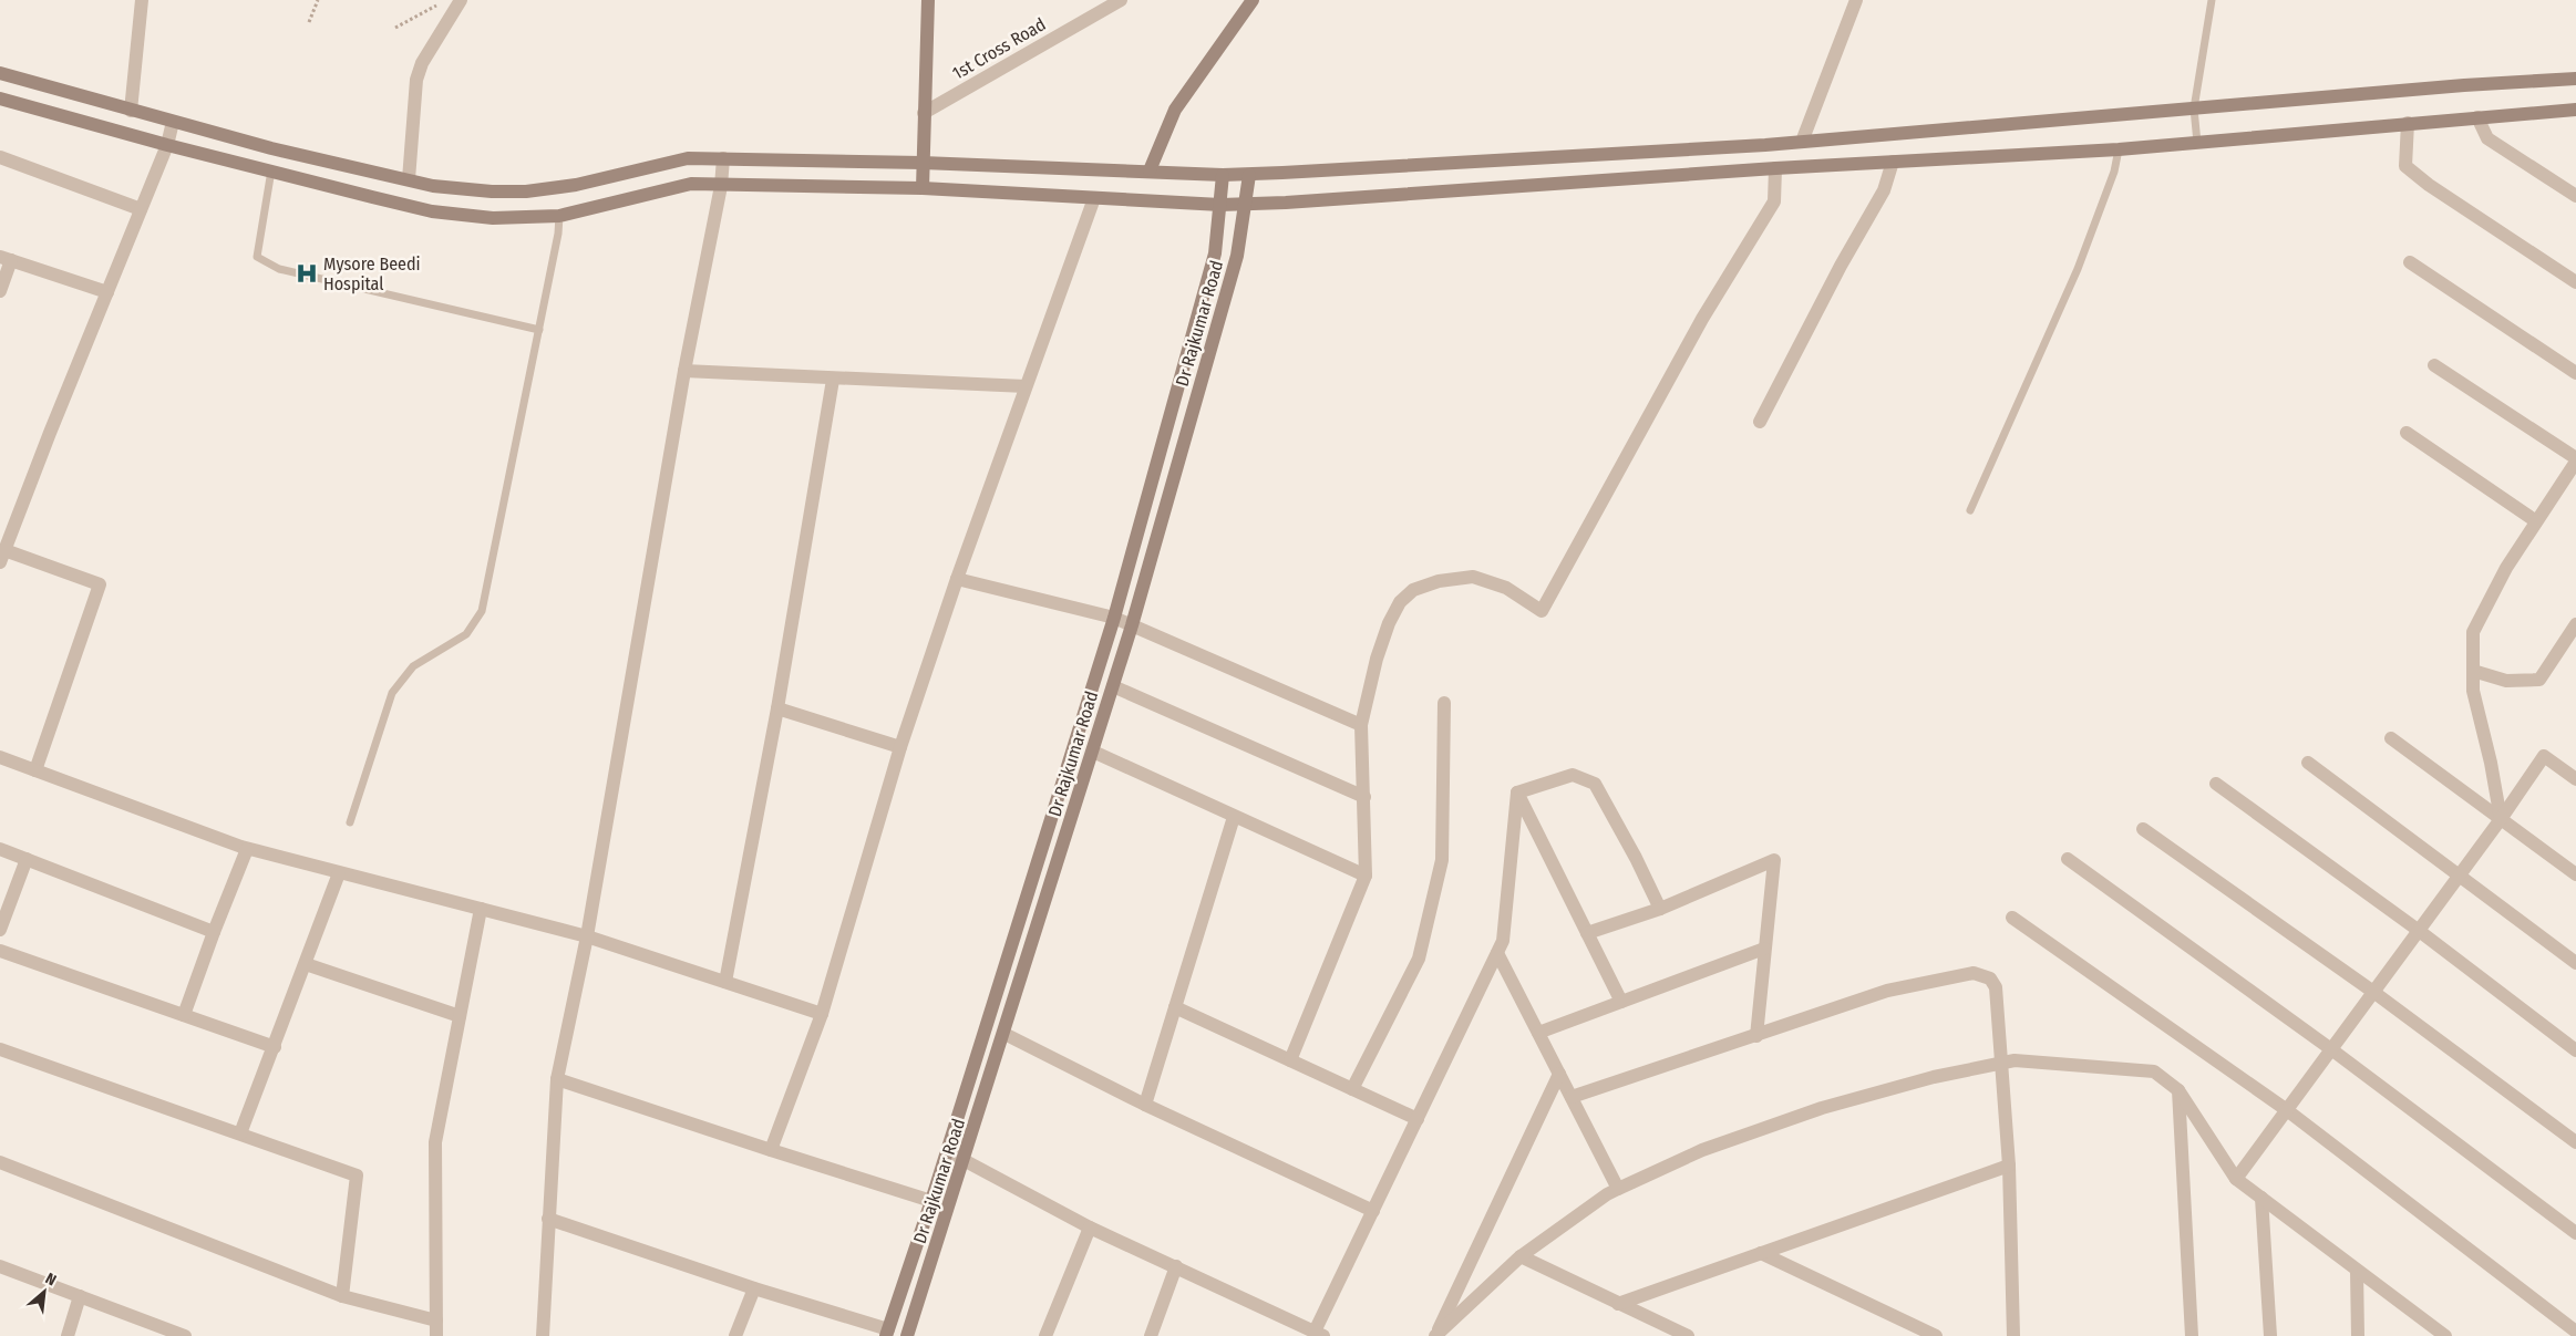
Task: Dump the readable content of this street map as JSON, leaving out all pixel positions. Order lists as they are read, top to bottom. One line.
{"streets":{"main road":["Dr Rajkumar Road"],"street":["1st Cross Road"]},"places":{"hospital":["Mysore Beedi Hospital"]},"north":"top right"}
